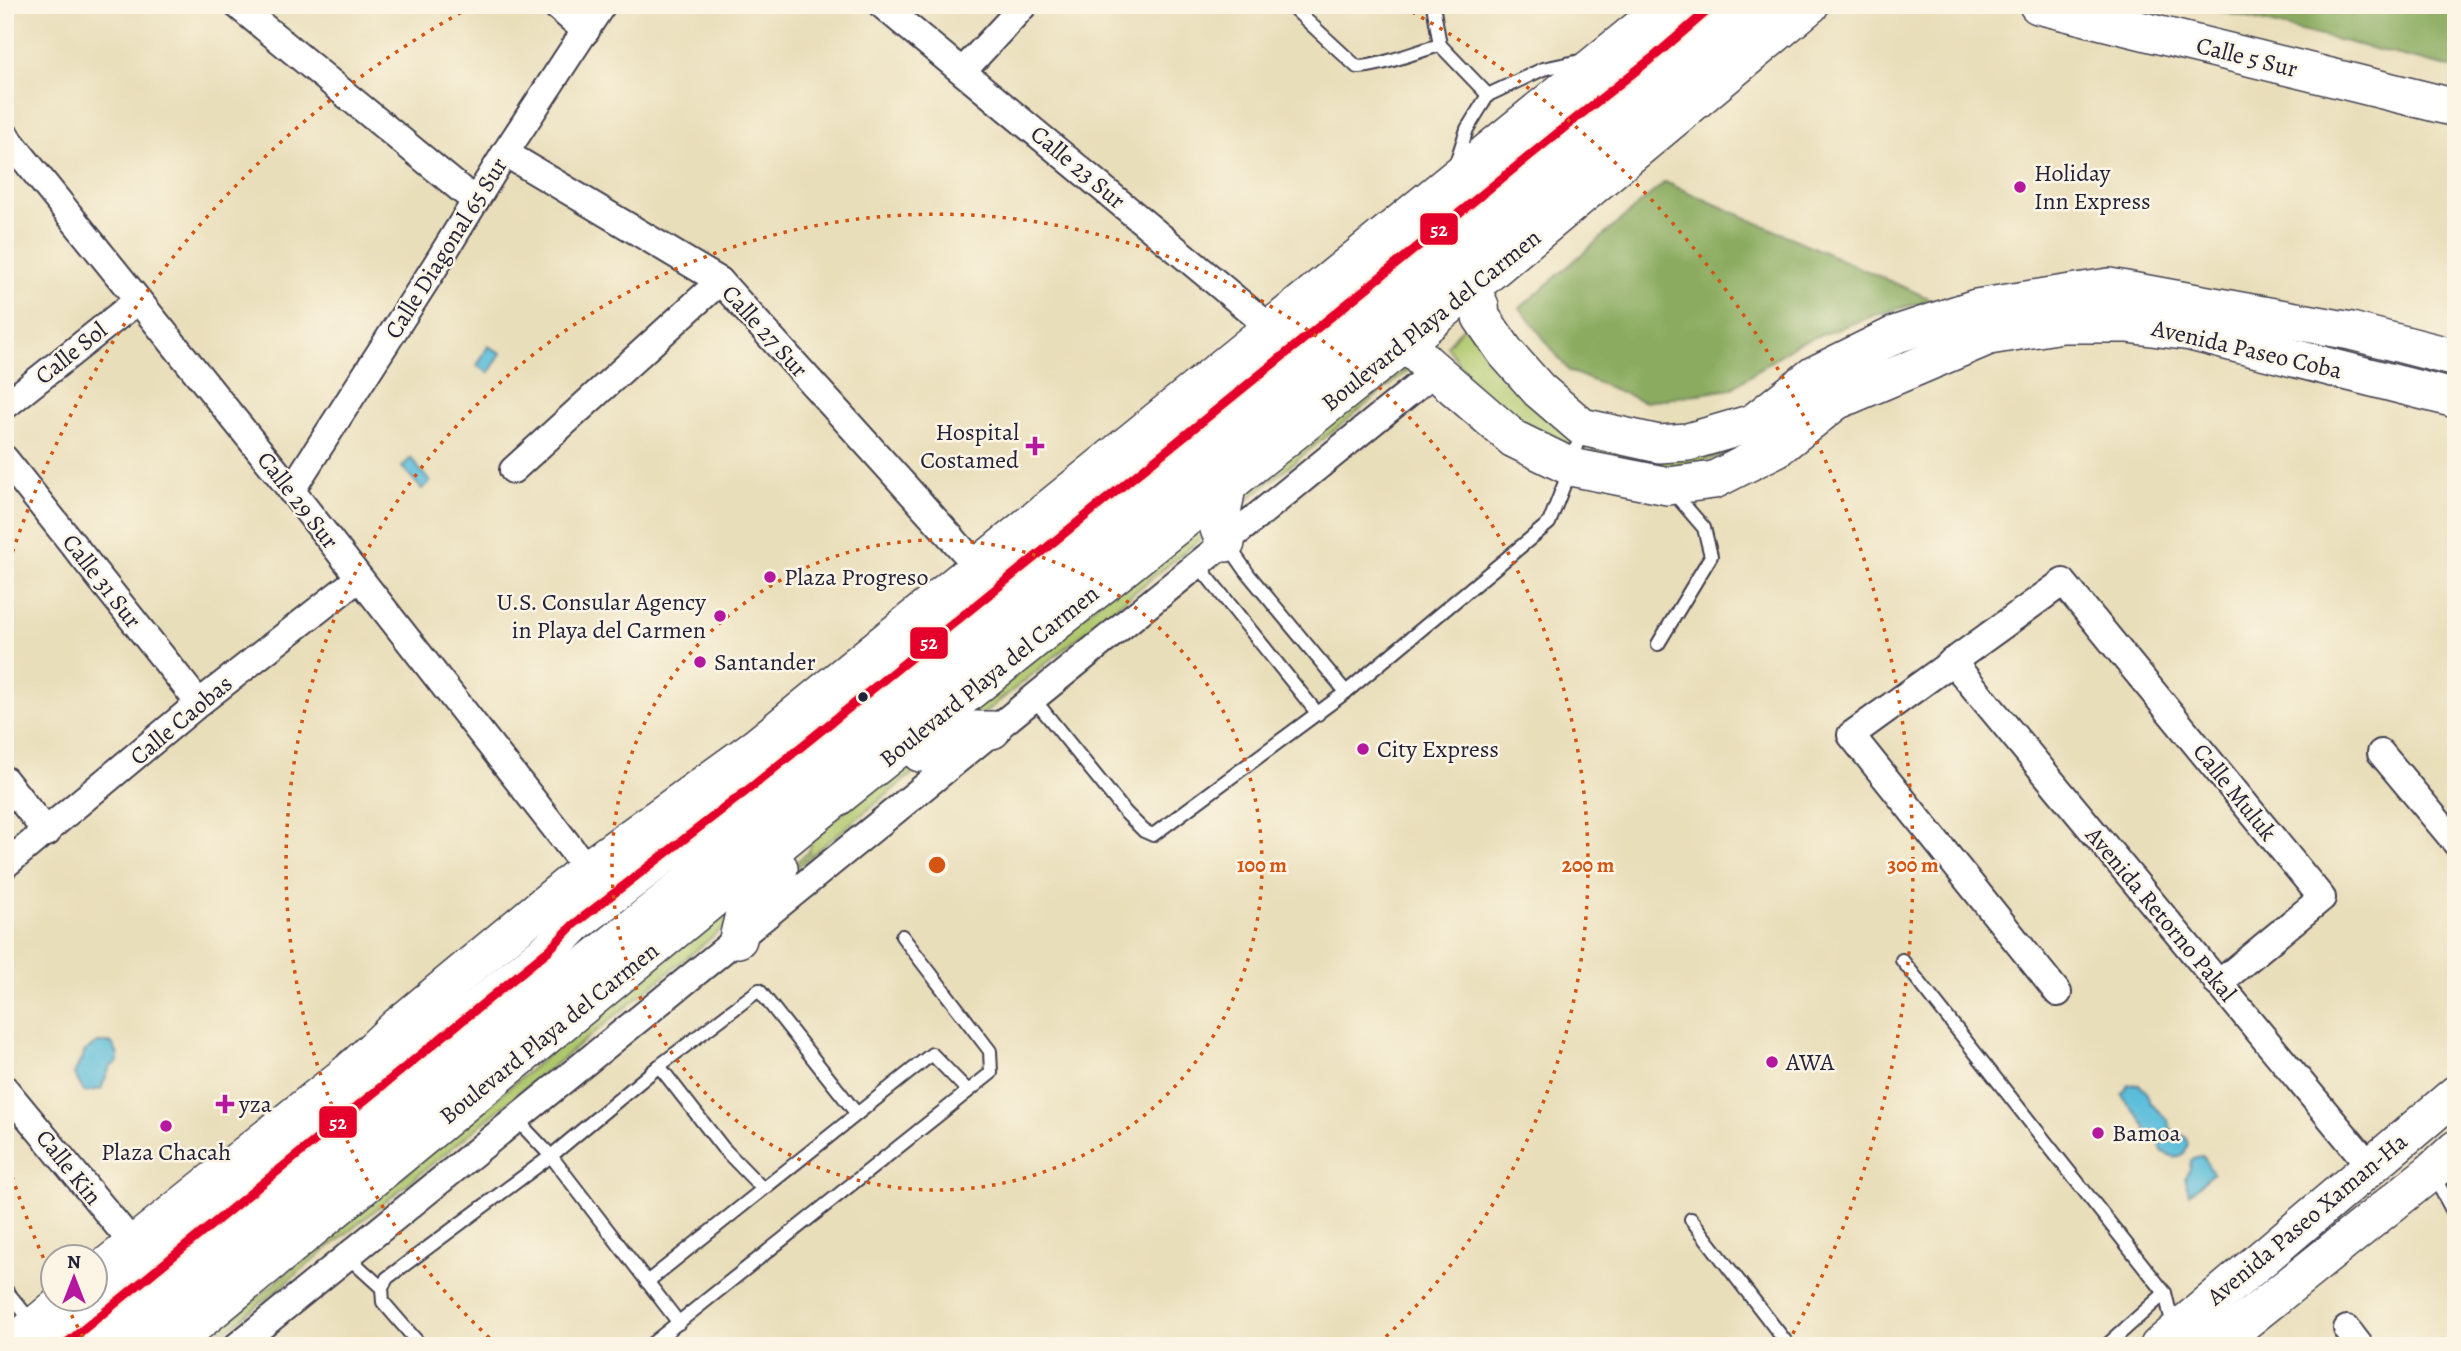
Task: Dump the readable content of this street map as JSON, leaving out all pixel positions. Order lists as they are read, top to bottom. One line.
{"streets":{"main road":["Calle 5 Sur","Boulevard Playa del Carmen","Avenida Paseo Coba","Avenida Paseo Xaman-Ha"],"street":["Calle 23 Sur","Calle Diagonal 65 Sur","Calle 27 Sur","Calle Sol","Calle 29 Sur","Calle 31 Sur","Calle Caobas","Calle Muluk","Avenida Retorno Pakal","Calle Kin"]},"crossings":[["Calle Diagonal 65 Sur","Calle 27 Sur"],["Calle Diagonal 65 Sur","Calle 29 Sur"],["Boulevard Playa del Carmen","Avenida Paseo Coba"],["Calle Sol","Calle 29 Sur"],["Calle 29 Sur","Calle Caobas"],["Calle 31 Sur","Calle Caobas"],["Calle Muluk","Avenida Retorno Pakal"],["Avenida Retorno Pakal","Avenida Paseo Xaman-Ha"]],"places":{"other":["Holiday Inn Express","Plaza Progreso","U.S. Consular Agency in Playa del Carmen","Santander","City Express","AWA","Plaza Chacah","Bamoa"],"health":["Hospital Costamed","yza"]},"lines":["transit line 52"],"north":"top","rings":["100 m","200 m","300 m"]}
